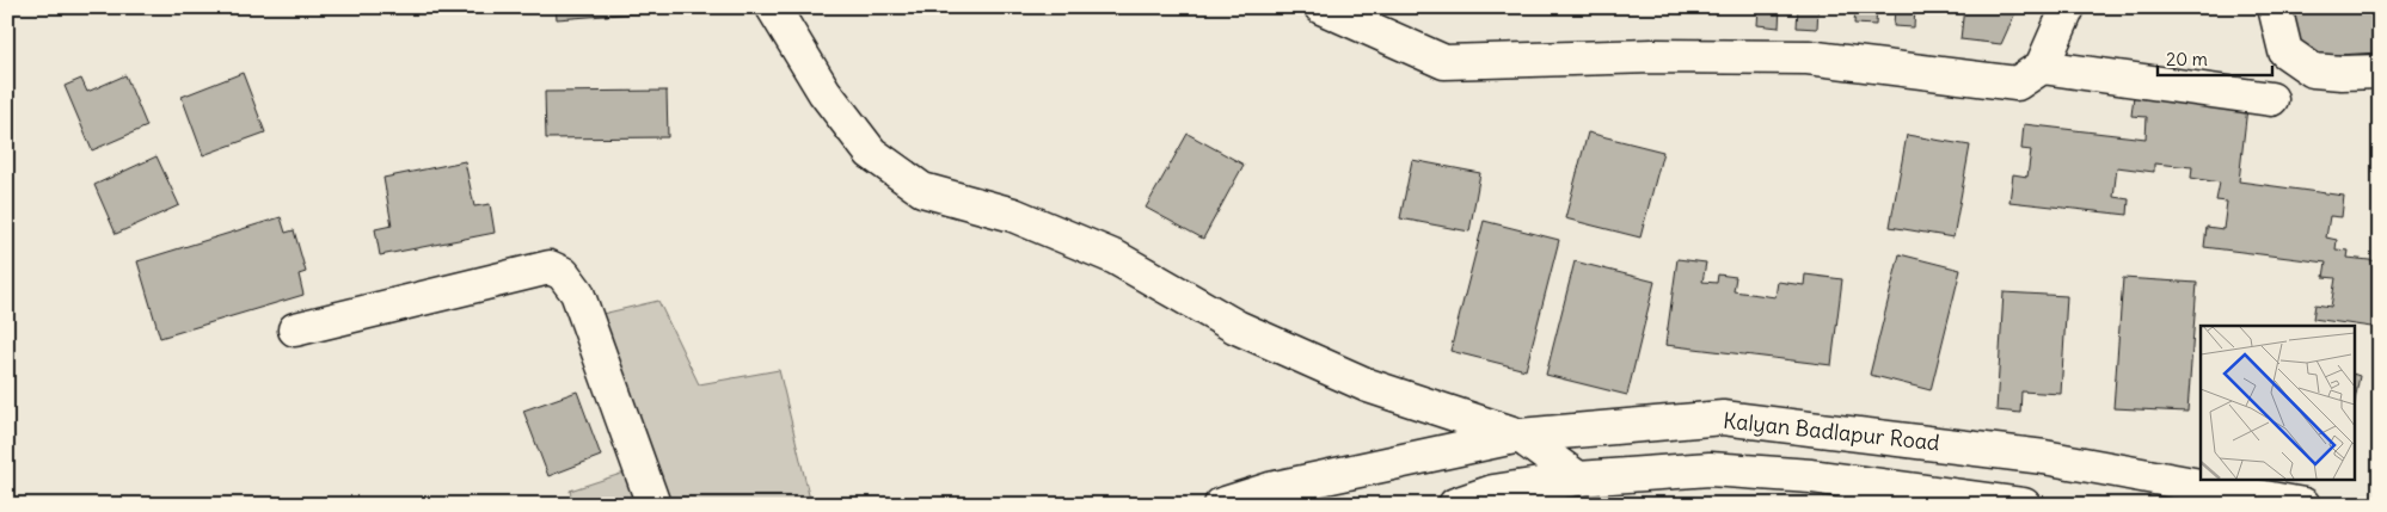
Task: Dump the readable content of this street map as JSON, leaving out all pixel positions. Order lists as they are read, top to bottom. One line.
{"streets":{"street":["Kalyan Badlapur Road"]},"scale_bar":"20 m"}
